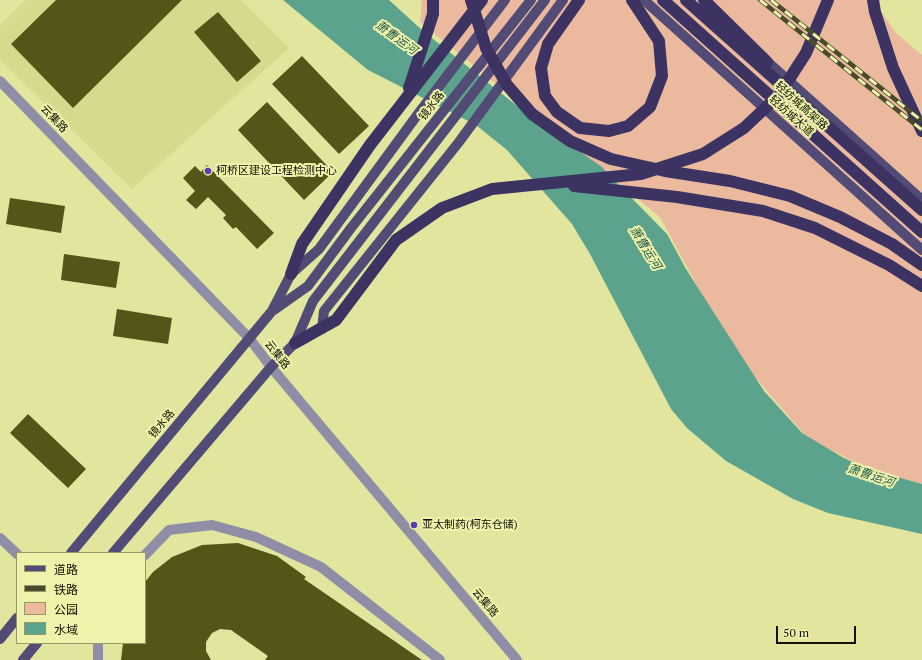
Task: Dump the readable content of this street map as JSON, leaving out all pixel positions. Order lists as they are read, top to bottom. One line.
{"streets":{"highway":["轻纺城高架路"],"main road":["镜水路","轻纺城大道"],"street":["云集路"]},"crossings":[["镜水路","云集路"]],"water":["萧曹运河"],"places":["柯桥区建设工程检测中心","亚太制药(柯东仓储)"],"legend":["道路","铁路","公园","水域"],"scale_bar":"50 m"}
